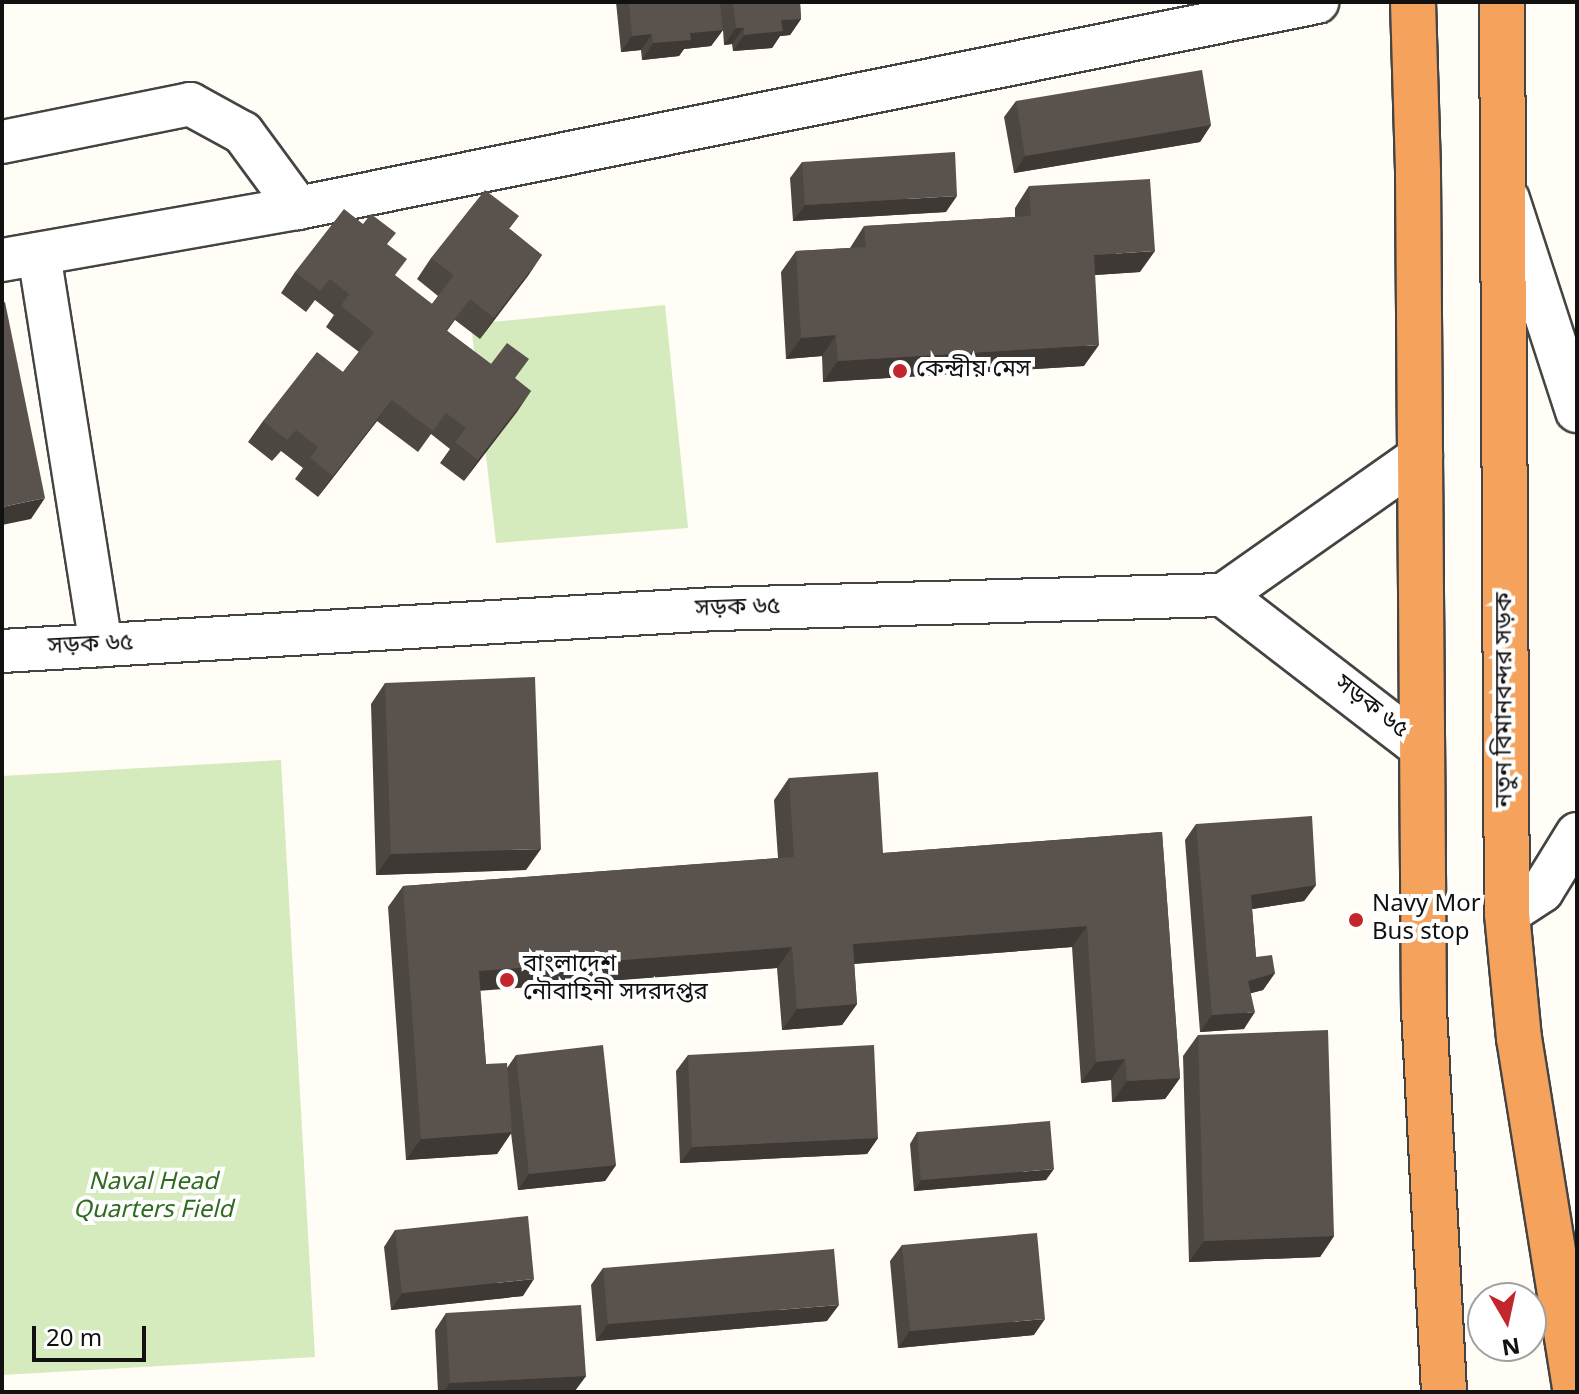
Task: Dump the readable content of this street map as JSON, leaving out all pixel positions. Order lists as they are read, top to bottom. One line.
{"streets":{"highway":["নতুন বিমানবন্দর সড়ক"],"street":["সড়ক ৬৫"]},"parks":["Naval Head Quarters Field"],"places":["কেন্দ্রীয় মেস","Navy Mor Bus stop","বাংলাদেশ নৌবাহিনী সদরদপ্তর"],"scale_bar":"20 m","north":"bottom"}
